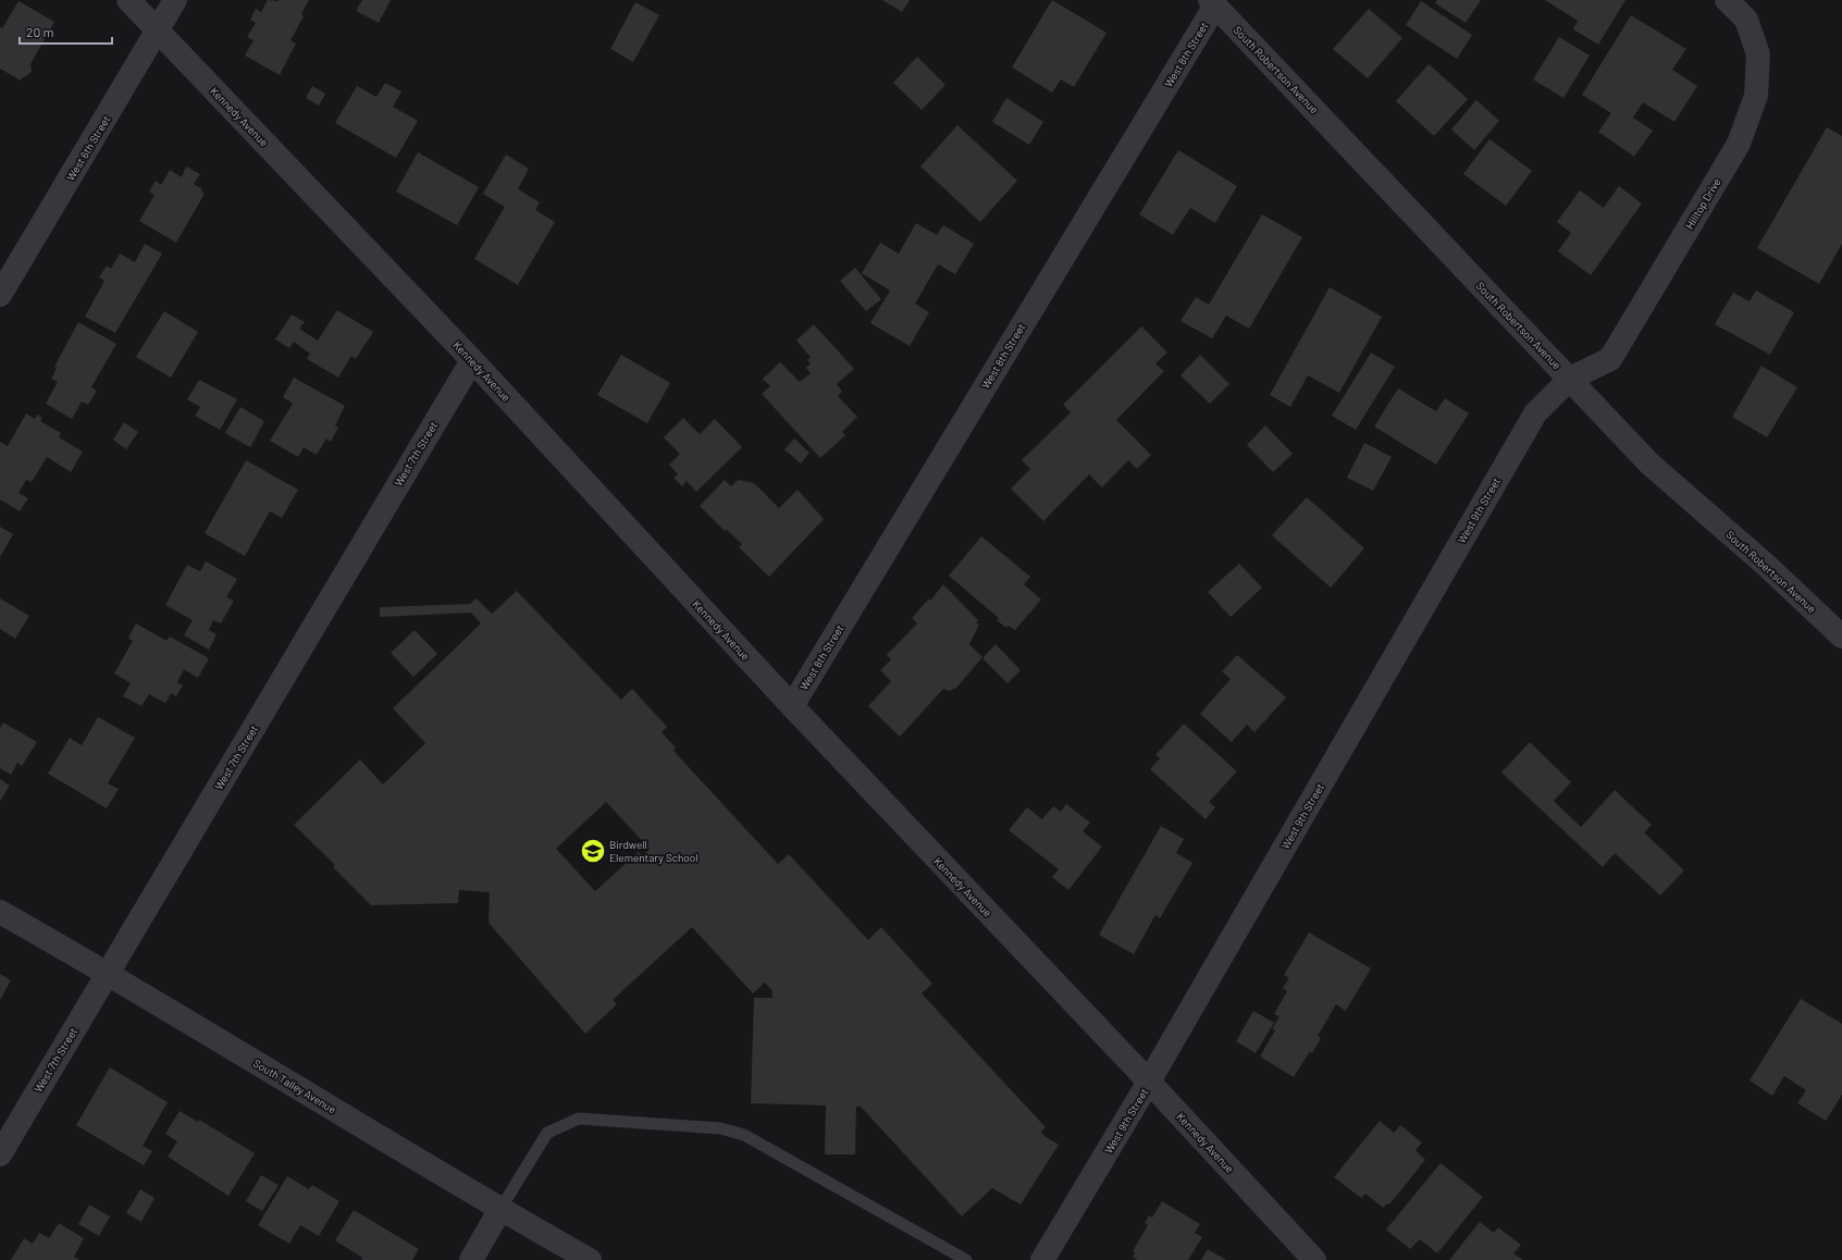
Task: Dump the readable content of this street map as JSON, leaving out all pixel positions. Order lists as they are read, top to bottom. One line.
{"streets":{"street":["West 8th Street","South Robertson Avenue","Kennedy Avenue","West 6th Street","Hilltop Drive","West 7th Street","West 9th Street","South Talley Avenue"]},"crossings":[["West 8th Street","South Robertson Avenue"],["West 8th Street","Kennedy Avenue"],["South Robertson Avenue","Hilltop Drive"],["South Robertson Avenue","West 9th Street"],["Kennedy Avenue","West 6th Street"],["Kennedy Avenue","West 7th Street"],["Kennedy Avenue","West 9th Street"],["Hilltop Drive","West 9th Street"],["West 7th Street","South Talley Avenue"]],"places":{"school or university":["Birdwell Elementary School"]},"scale_bar":"20 m"}
